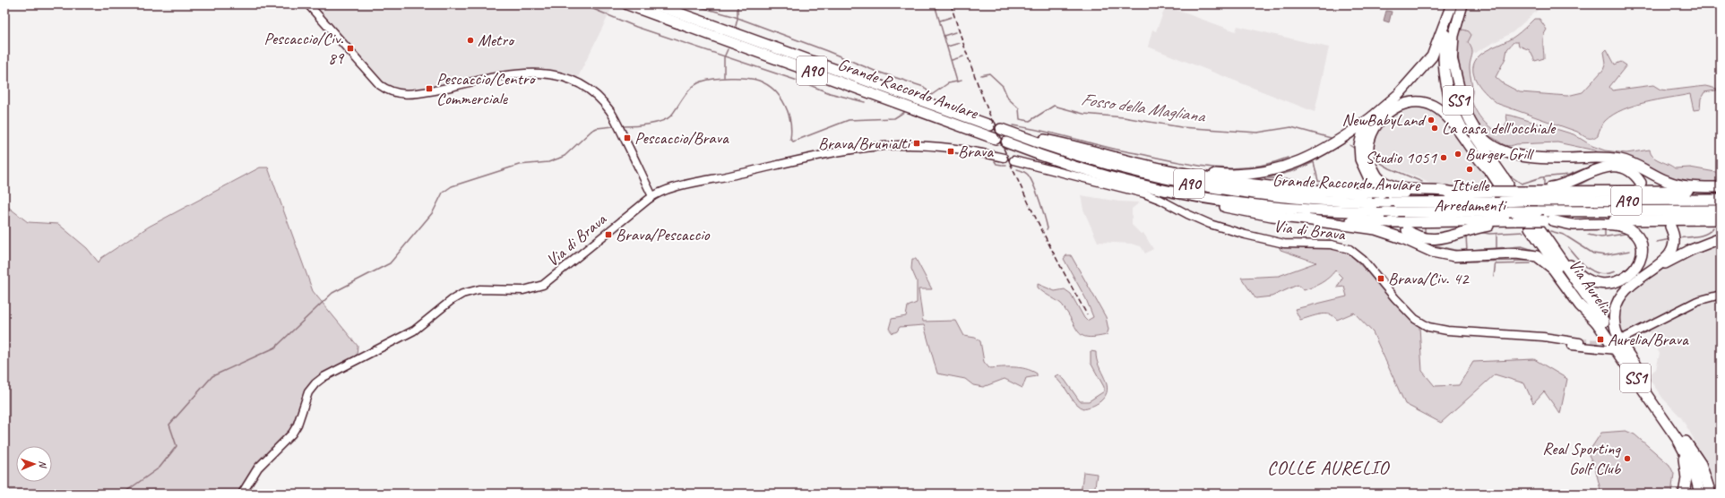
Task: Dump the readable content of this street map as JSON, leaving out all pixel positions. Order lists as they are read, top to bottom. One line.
{"streets":{"highway":["A90","Grande Raccordo Anulare","SS1","Via Aurelia"],"street":["Via di Brava"]},"crossings":[["Via di Brava","Via Aurelia"]],"districts":["COLLE AURELIO"],"water":["Fosso della Magliana"],"places":{"other":["Metro","NewBabyLand","La casa dell'occhiale","Burger Grill","Studio 1051","Ittielle Arredamenti","Real Sporting Golf Club"],"transit":["Pescaccio/Civ. 89","Pescaccio/Centro Commerciale","Pescaccio/Brava","Brava/Brunialti","Brava","Brava/Pescaccio","Brava/Civ. 42","Aurelia/Brava"]},"north":"right"}
